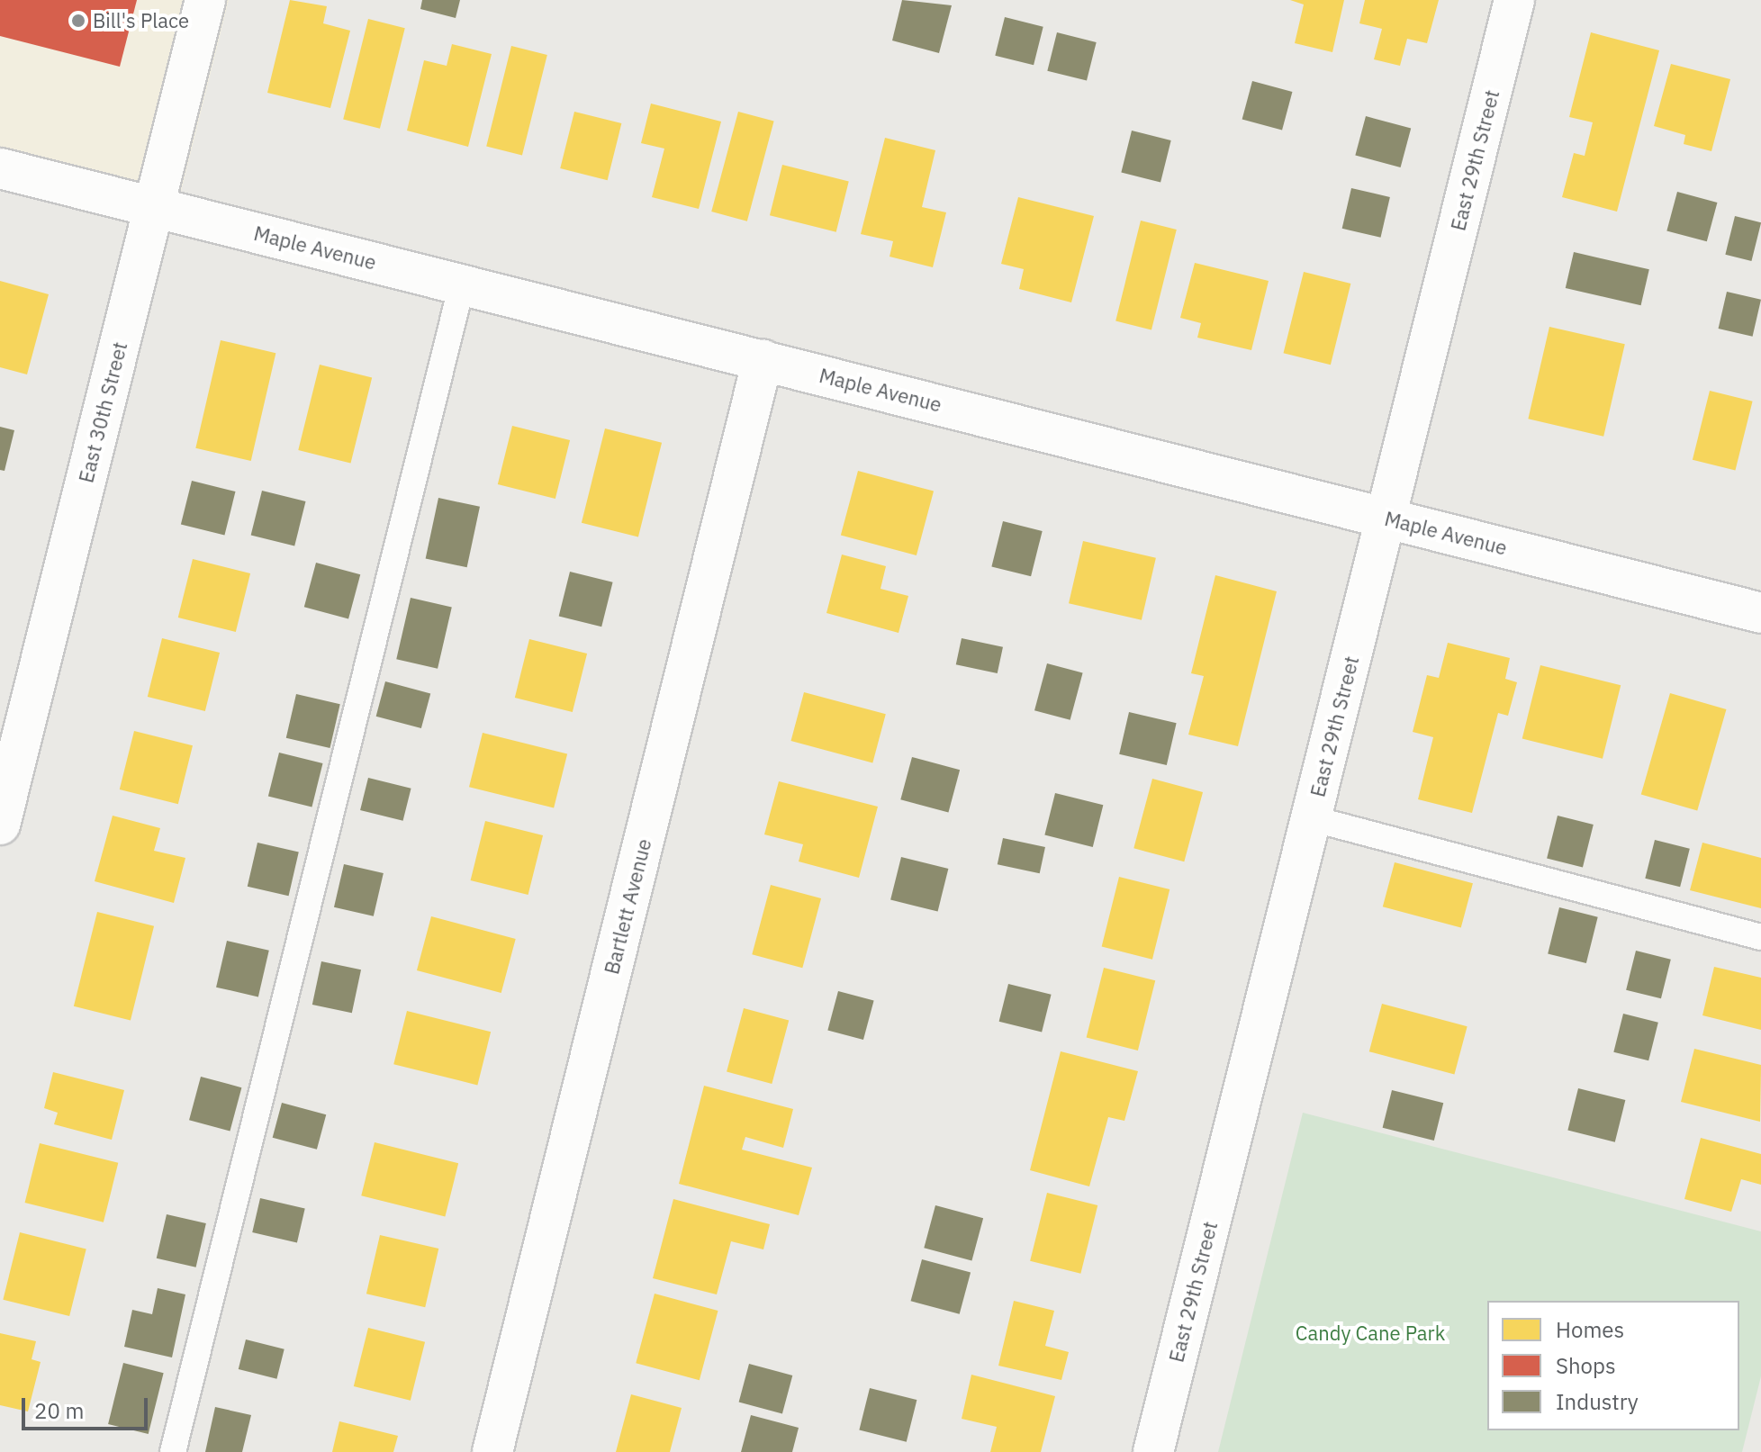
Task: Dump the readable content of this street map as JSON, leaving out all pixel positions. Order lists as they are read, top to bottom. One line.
{"streets":{"street":["East 29th Street","Maple Avenue","East 30th Street","Bartlett Avenue"]},"crossings":[["East 29th Street","Maple Avenue"],["Maple Avenue","East 30th Street"],["Maple Avenue","Bartlett Avenue"]],"parks":["Candy Cane Park"],"places":["Bill's Place"],"legend":["Homes","Shops","Industry"],"scale_bar":"20 m"}
